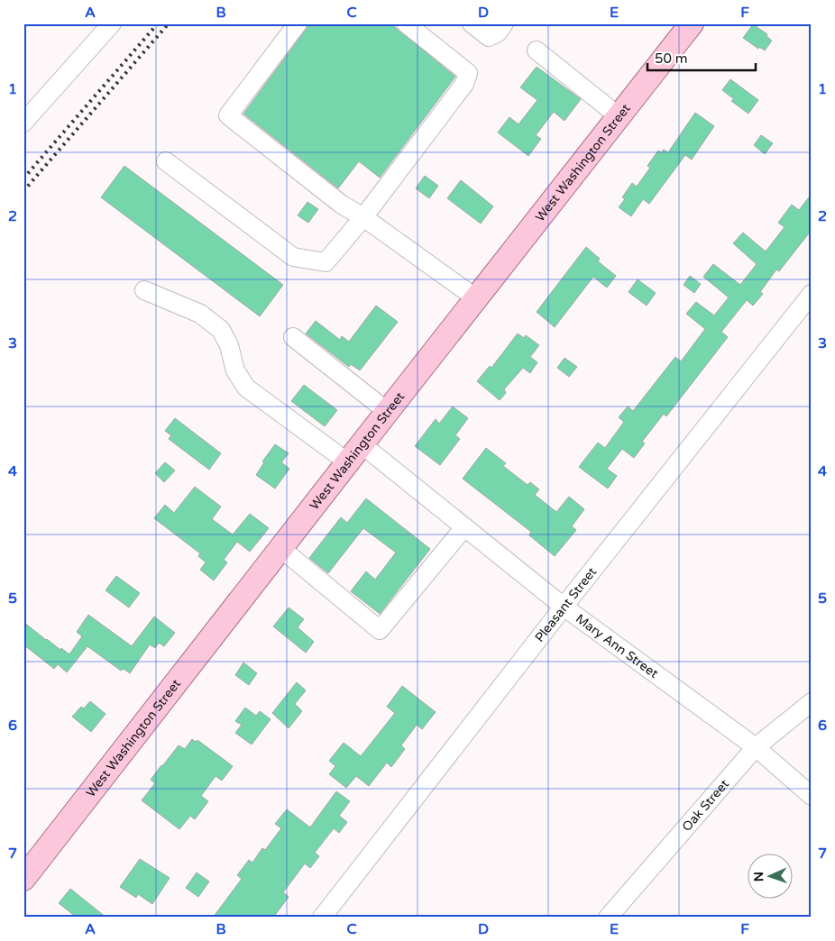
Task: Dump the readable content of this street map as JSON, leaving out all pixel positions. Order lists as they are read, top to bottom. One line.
{"streets":{"main road":["West Washington Street"],"street":["Pleasant Street","Mary Ann Street","Oak Street"]},"crossings":[["West Washington Street","Mary Ann Street"],["Pleasant Street","Mary Ann Street"],["Mary Ann Street","Oak Street"]],"scale_bar":"50 m","north":"left","grid":{"columns":["A","B","C","D","E","F"],"rows":["1","2","3","4","5","6","7"]}}
